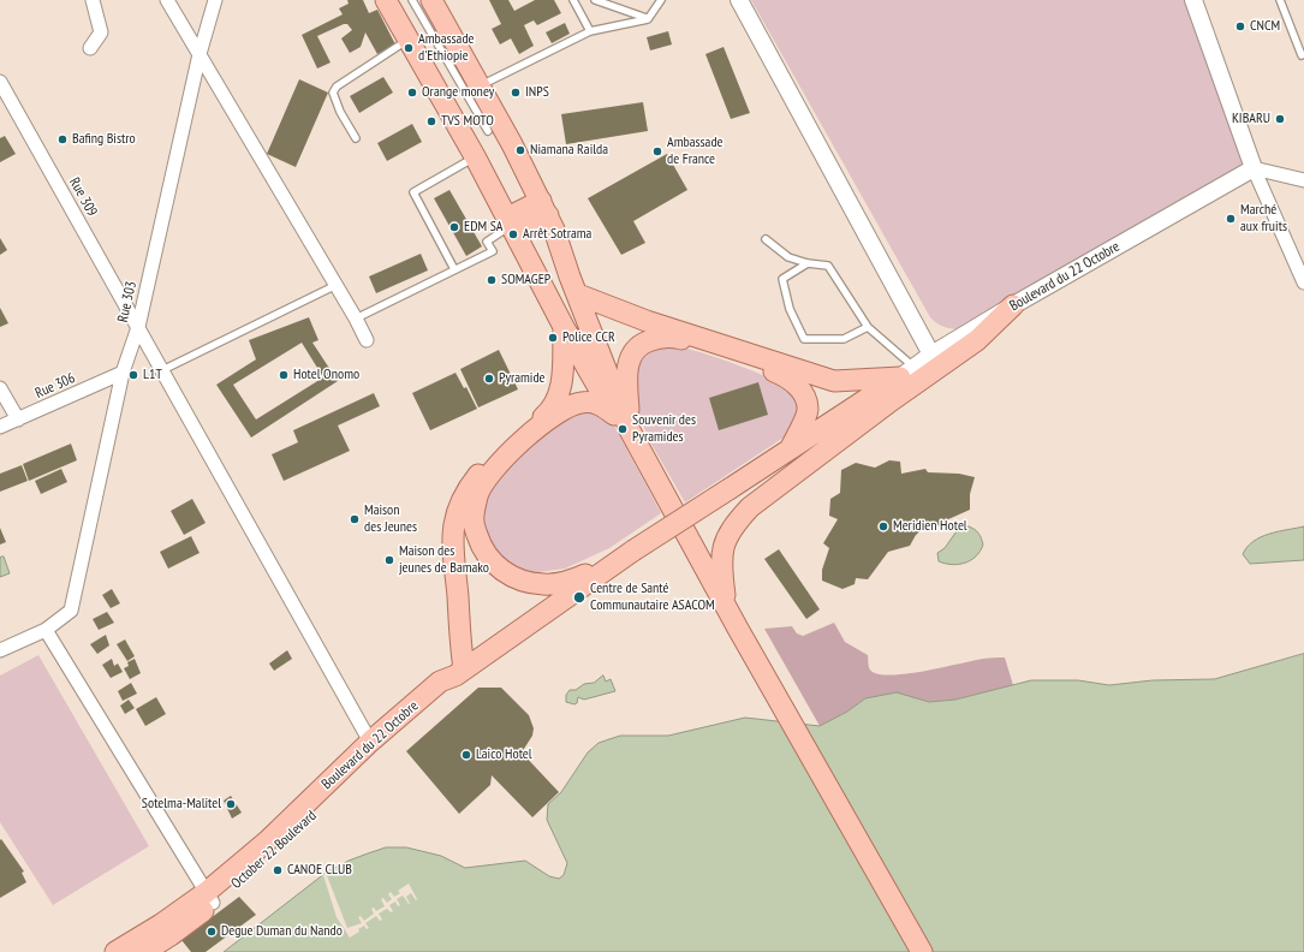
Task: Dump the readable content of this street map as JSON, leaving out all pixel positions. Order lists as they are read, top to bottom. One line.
{"streets":{"main road":["Boulevard du 22 Octobre","October 22 Boulevard"],"street":["Rue 309","Rue 303","Rue 306"]},"crossings":[["Rue 309","Boulevard du 22 Octobre"],["Rue 309","Rue 303"],["Boulevard du 22 Octobre","October 22 Boulevard"],["Rue 303","Rue 306"]],"places":["CNCM","Ambassade d'Ethiopie","Orange money","INPS","KIBARU","TVS MOTO","Bafing Bistro","Niamana Railda","Ambassade de France","Marché aux fruits","EDM SA","Arrêt Sotrama","SOMAGEP","Police CCR","L1T","Hotel Onomo","Pyramide","Souvenir des Pyramides","Maison des Jeunes","Meridien Hotel","Maison des jeunes de Bamako","Centre de Santé Communautaire ASACOM","Laico Hotel","Sotelma-Malitel","CANOE CLUB","Degue Duman du Nando"]}
